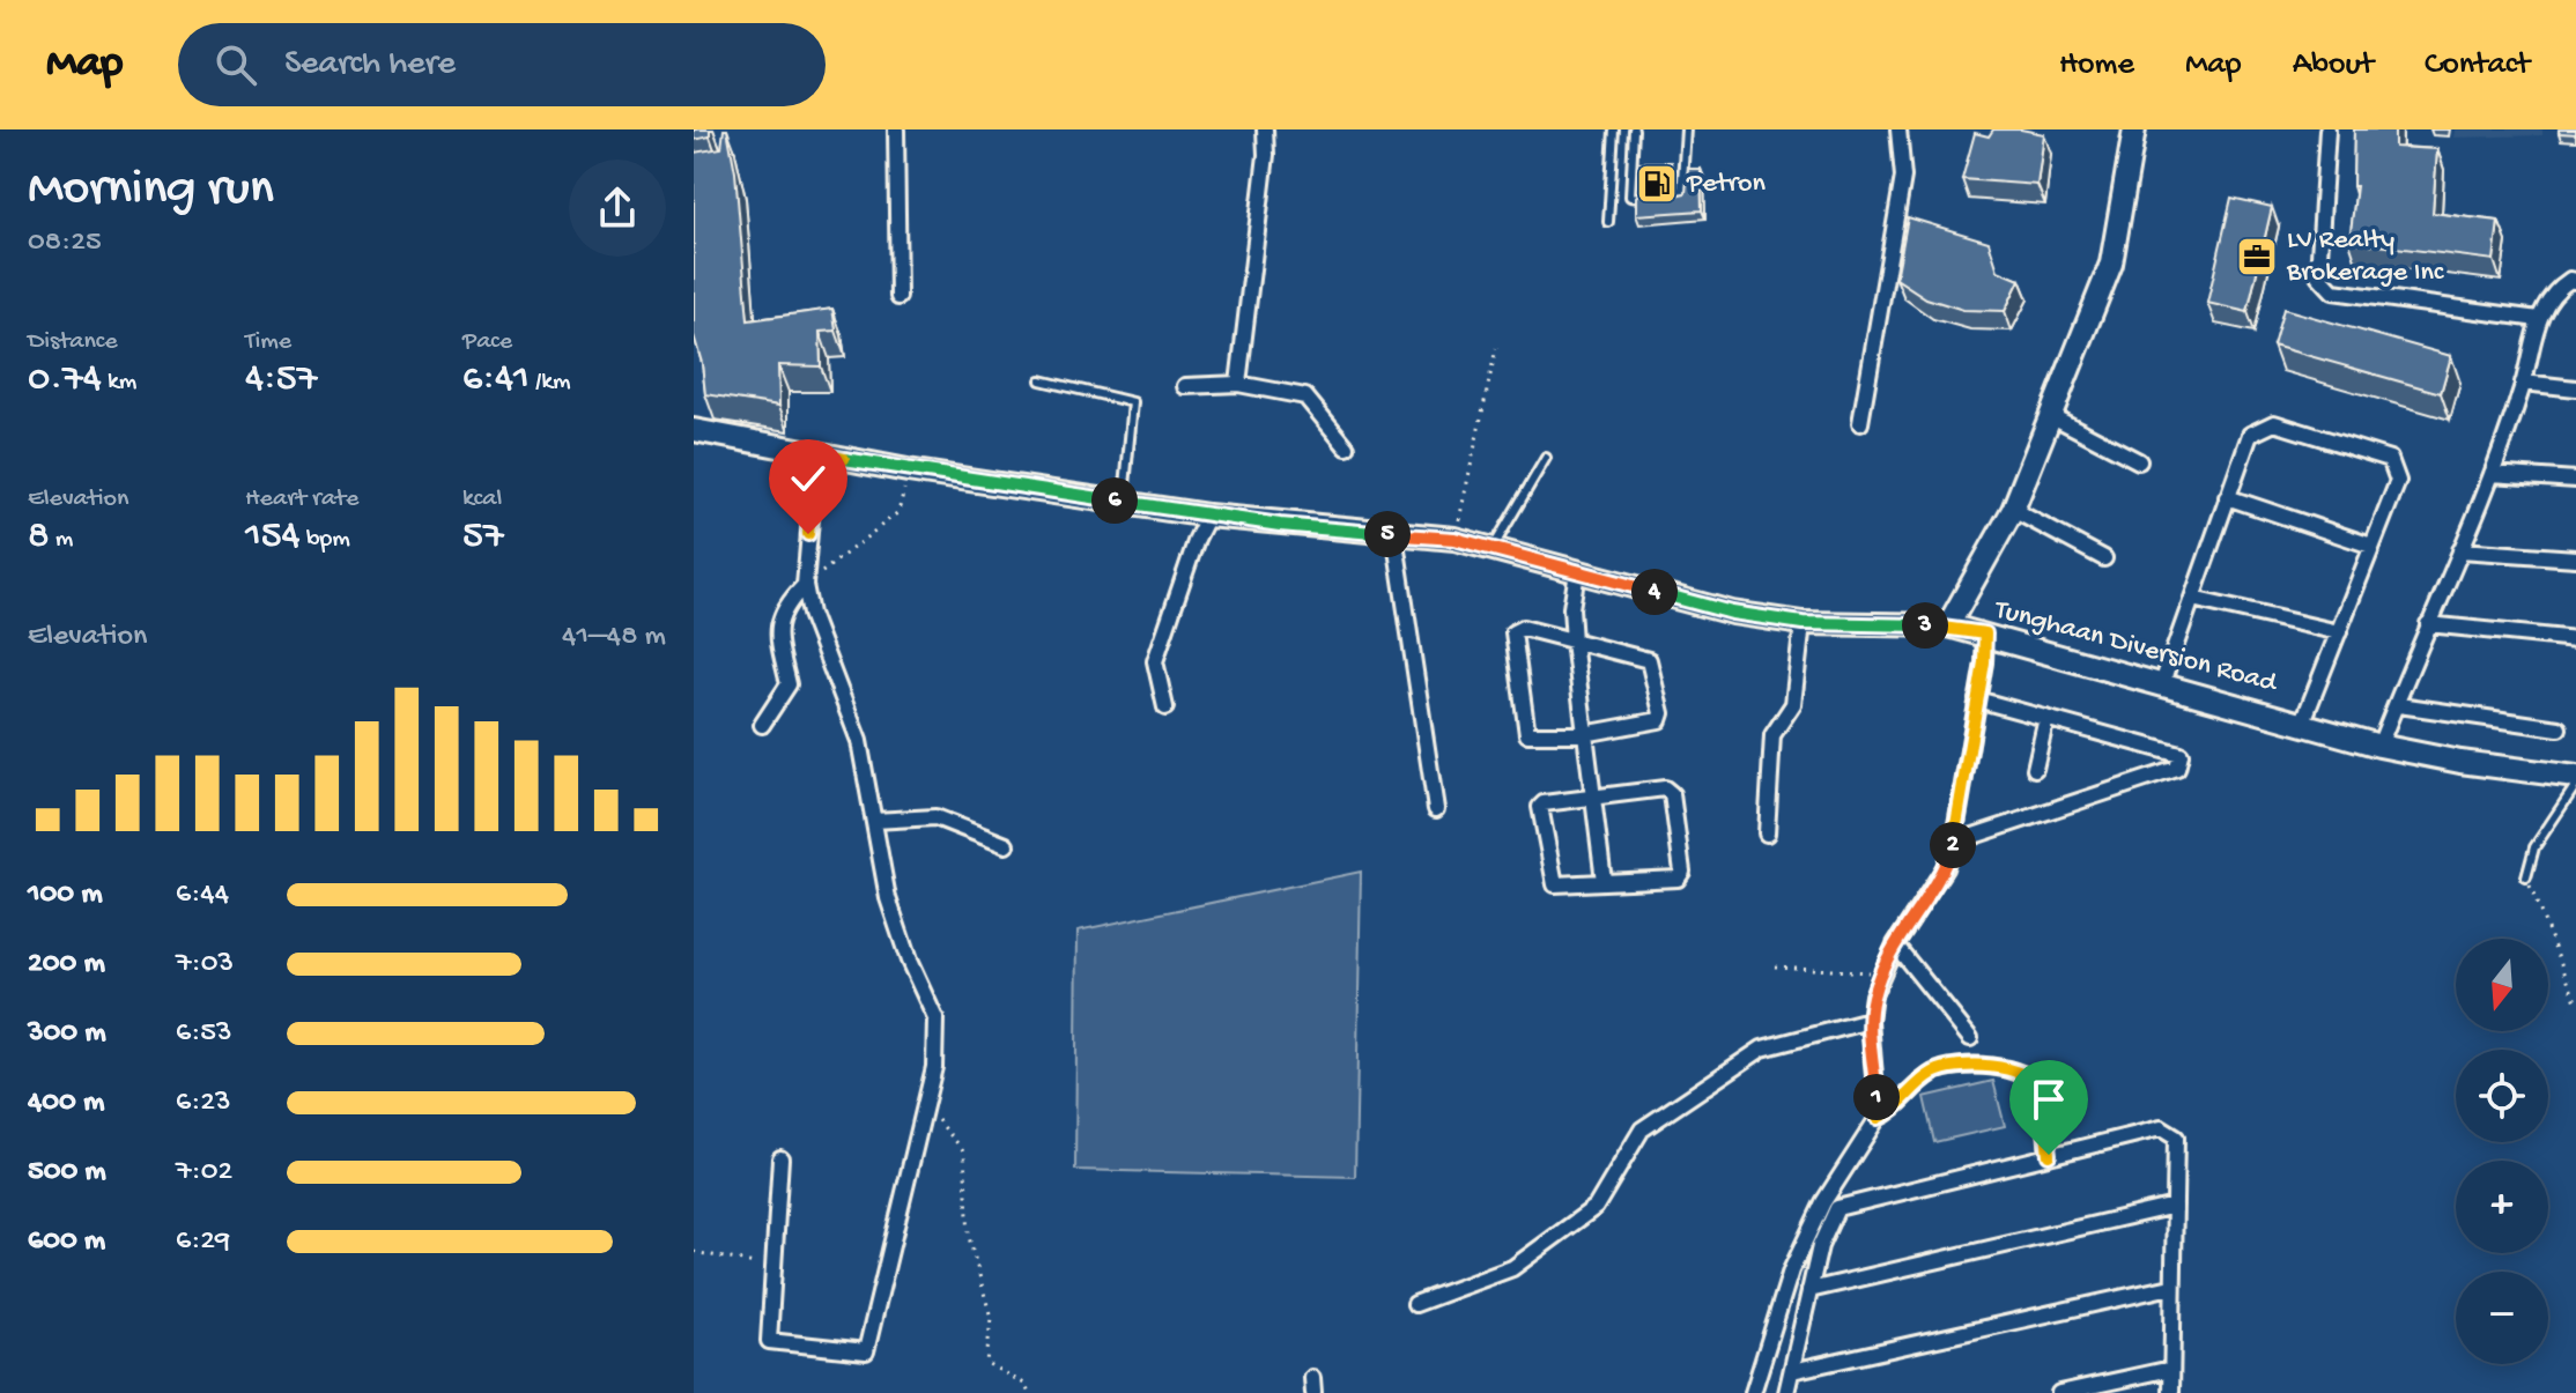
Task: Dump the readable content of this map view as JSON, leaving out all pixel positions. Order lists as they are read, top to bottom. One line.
{"streets":{"street":["Tunghaan Diversion Road"]},"places":{"fuel station":["Petron"],"office":["LV Realty Brokerage Inc"]},"north":"bottom","page":{"header":"Map","search":"Search here","nav":["Home","Map","About","Contact"],"heading":["Morning run","08:25"],"stats":[["Distance","0.74 km"],["Time","4:57"],["Pace","6:41 /km"],["Elevation","8 m"],["Heart rate","154 bpm"],["kcal","57"]],"pins":["6","5","4","3","2","1"],"chart":["Elevation","41–48 m"],"list":[{"name":"100 m","note":"6:44"},{"name":"200 m","note":"7:03"},{"name":"300 m","note":"6:53"},{"name":"400 m","note":"6:23"},{"name":"500 m","note":"7:02"},{"name":"600 m","note":"6:29"}],"map_buttons":["+","−"]}}
